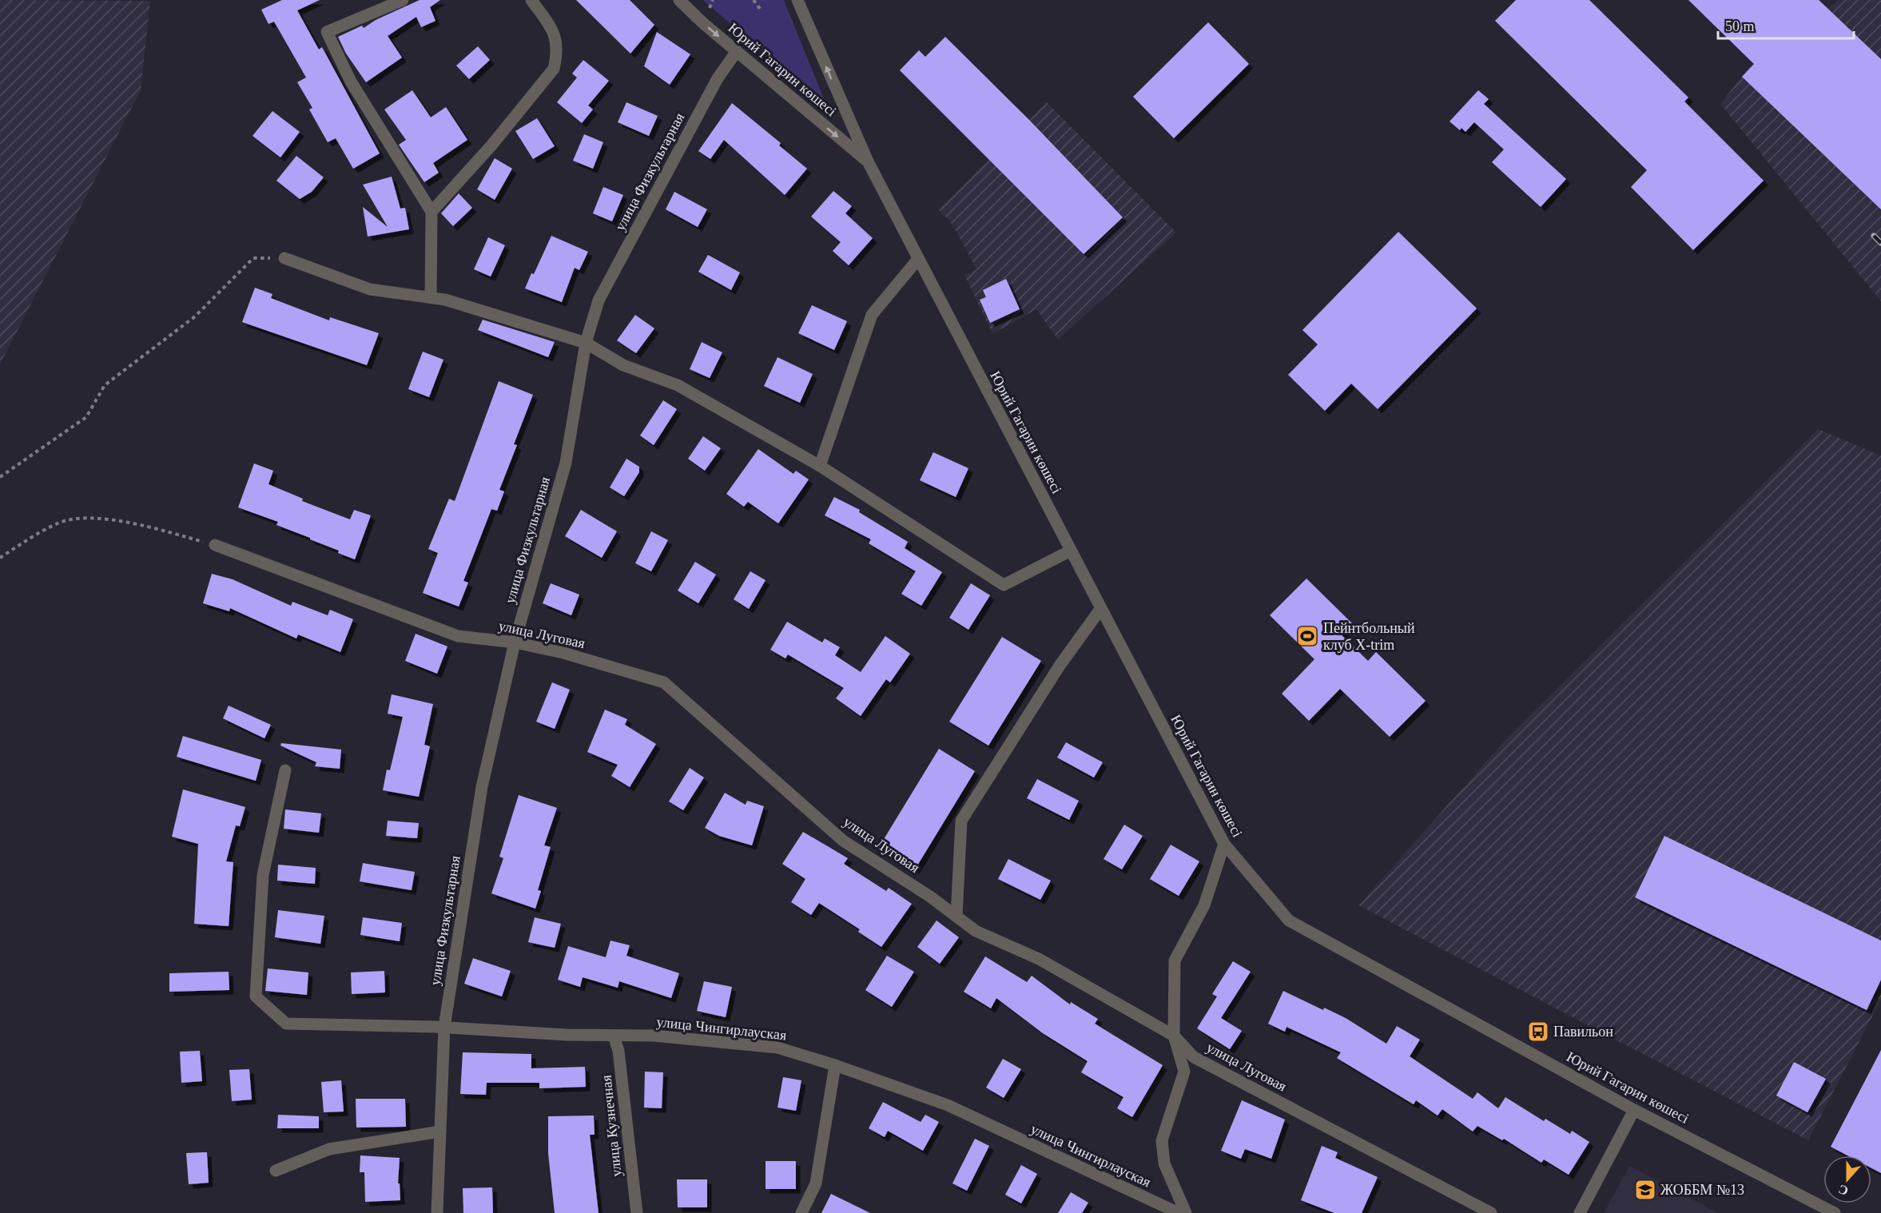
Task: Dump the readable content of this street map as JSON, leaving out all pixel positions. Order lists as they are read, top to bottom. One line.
{"streets":{"street":["Юрий Гагарин көшесі","улица Физкультарная","улица Луговая","улица Чингирлауская","улица Кузнечная"]},"crossings":[["Юрий Гагарин көшесі","улица Физкультарная"],["улица Физкультарная","улица Луговая"],["улица Физкультарная","улица Чингирлауская"],["улица Чингирлауская","улица Кузнечная"]],"places":{"sports":["Пейнтбольный клуб X-trim"],"bus stop":["Павильон"],"school or university":["ЖОББМ №13"]},"scale_bar":"50 m","north":"bottom"}
